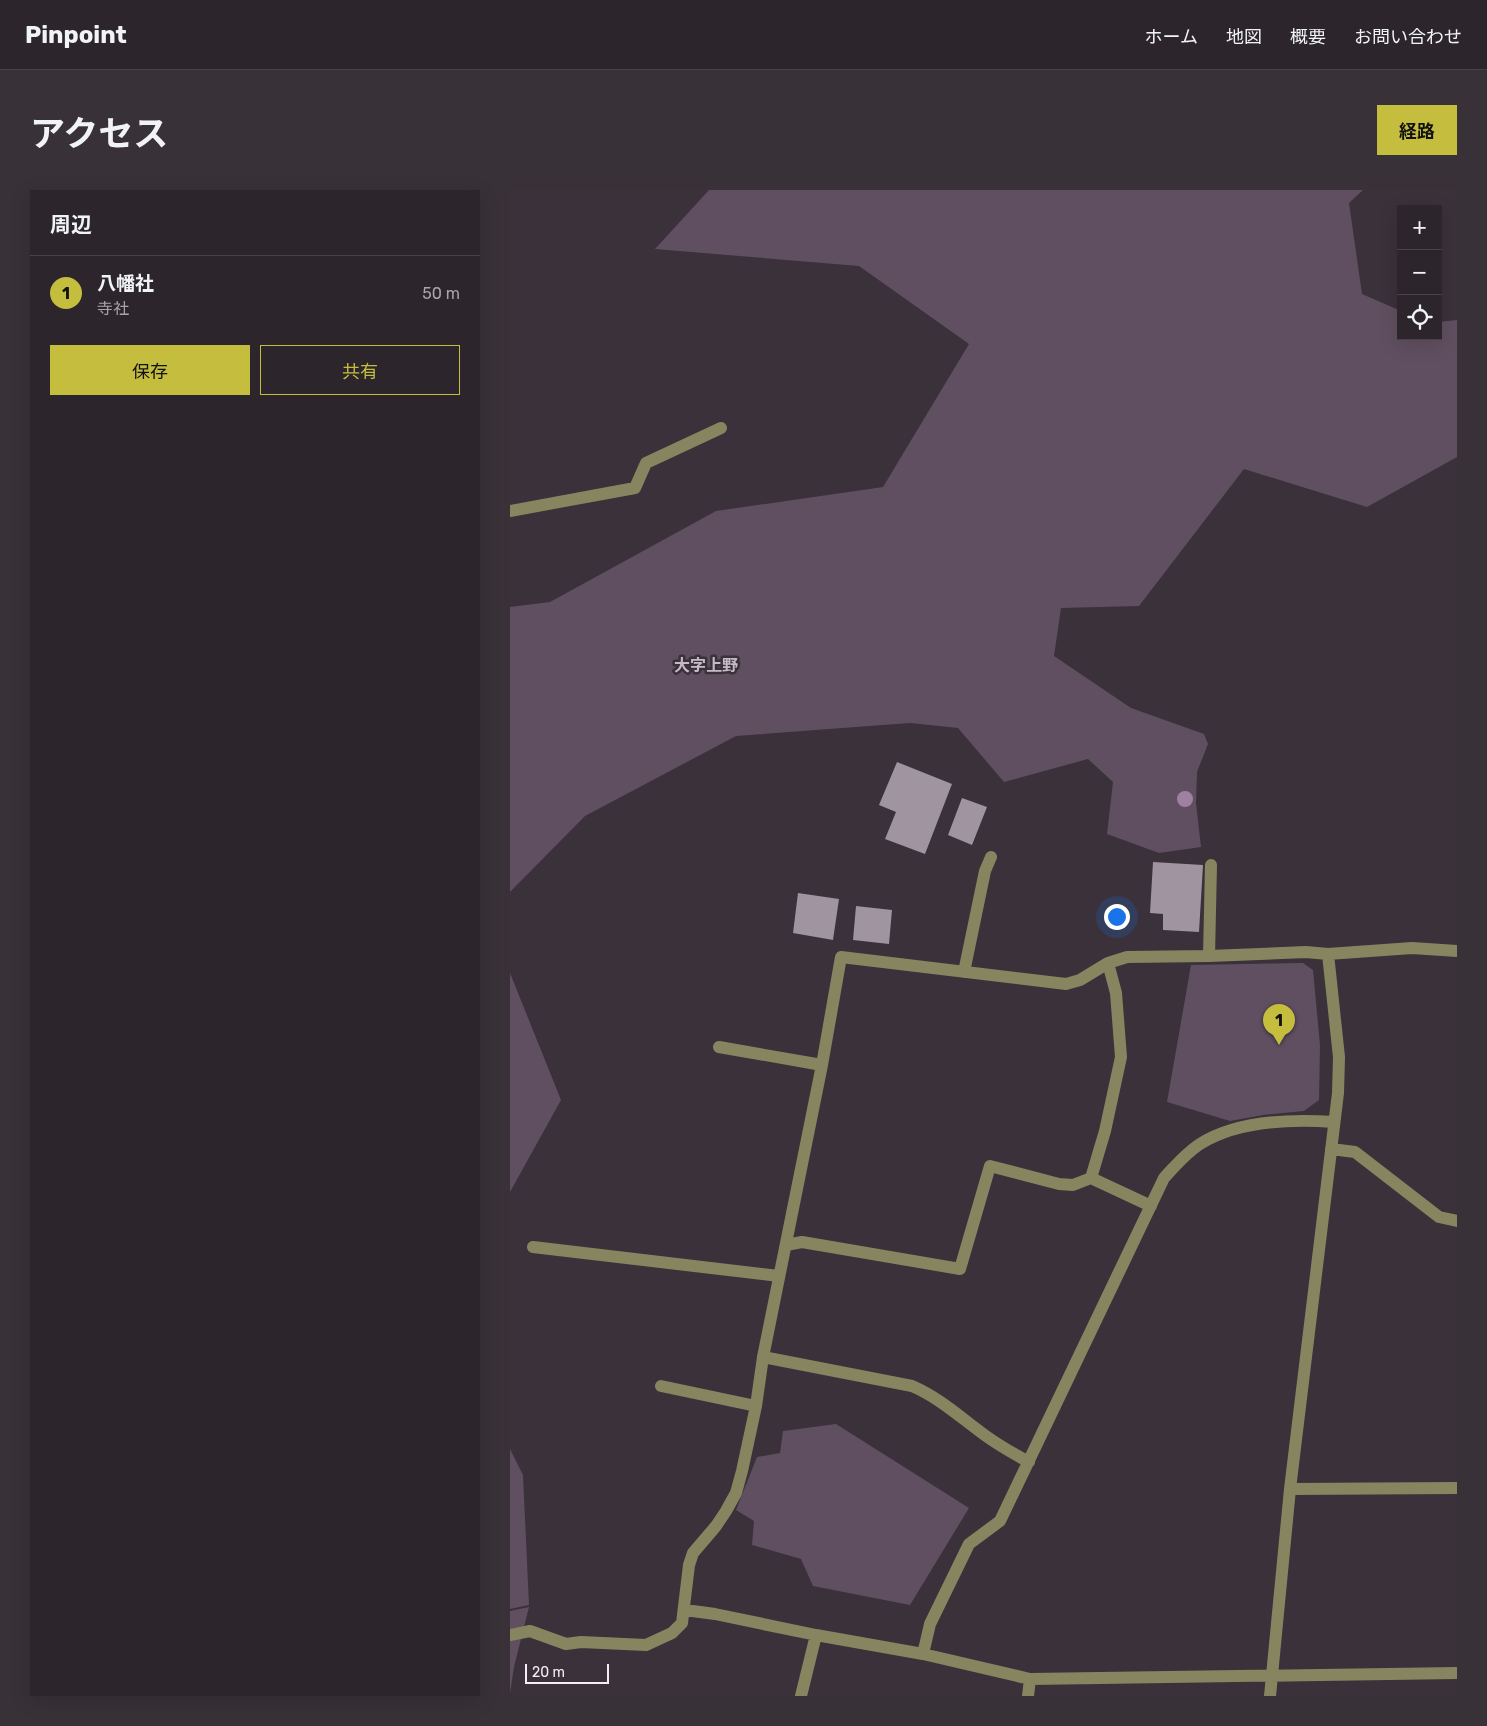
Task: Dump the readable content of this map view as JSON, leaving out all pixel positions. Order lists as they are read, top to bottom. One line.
{"districts":["大字上野"],"scale_bar":"20 m","page":{"header":"Pinpoint","nav":["ホーム","地図","概要","お問い合わせ"],"title":"アクセス","buttons":["経路",["保存","共有"]],"heading":"周辺","map_buttons":["+","−"],"list":[{"mark":"1","name":"八幡社","note":"寺社","value":"50 m"}],"pins":"1","scale":"20 m"}}
